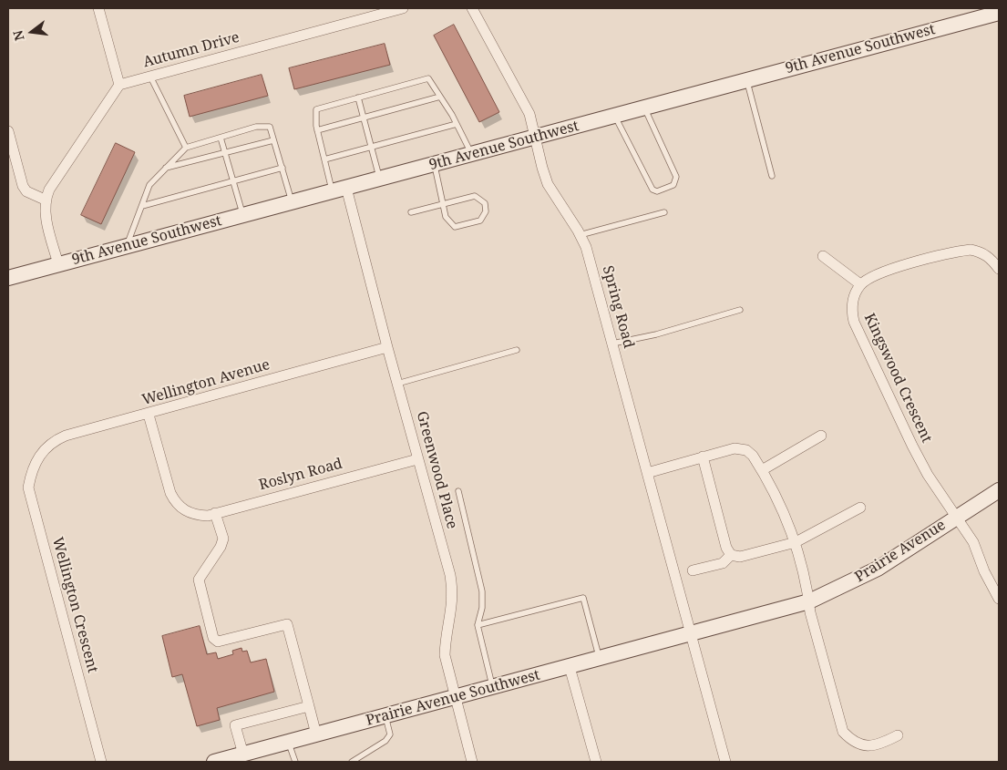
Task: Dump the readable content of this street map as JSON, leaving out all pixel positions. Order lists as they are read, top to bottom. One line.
{"streets":{"street":["9th Avenue Southwest","Autumn Drive","Spring Road","Kingswood Crescent","Wellington Avenue","Greenwood Place","Roslyn Road","Prairie Avenue","Wellington Crescent","Prairie Avenue Southwest"]},"crossings":[["9th Avenue Southwest","Spring Road"],["9th Avenue Southwest","Greenwood Place"],["Spring Road","Prairie Avenue"],["Spring Road","Prairie Avenue Southwest"],["Kingswood Crescent","Prairie Avenue"],["Wellington Avenue","Greenwood Place"],["Wellington Avenue","Roslyn Road"],["Wellington Avenue","Wellington Crescent"],["Greenwood Place","Roslyn Road"],["Greenwood Place","Prairie Avenue Southwest"],["Prairie Avenue","Prairie Avenue Southwest"]],"north":"left"}
